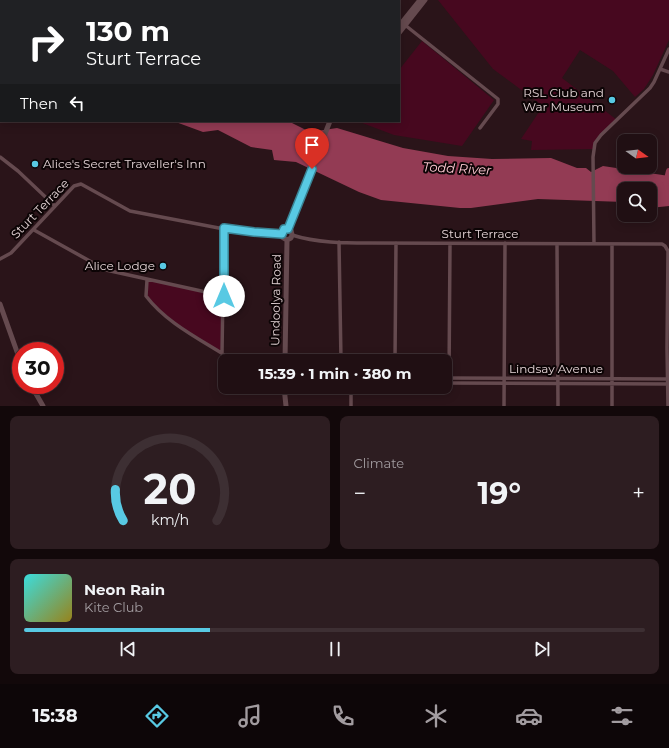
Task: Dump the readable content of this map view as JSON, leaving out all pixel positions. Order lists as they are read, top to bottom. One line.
{"streets":{"main road":["Undoolya Road"],"street":["Sturt Terrace","Lindsay Avenue"]},"crossings":[["Sturt Terrace","Undoolya Road"],["Sturt Terrace","Lindsay Avenue"]],"water":["Todd River"],"places":["RSL Club and War Museum","Alice's Secret Traveller's Inn","Alice Lodge"],"north":"right","page":{"turn":["130 m","Sturt Terrace"],"then":"Then","limit":"30","trip":"15:39 · 1 min · 380 m","tile":"Climate","heat":["−","19°","+"],"song":["Neon Rain","Kite Club"],"tabs":"15:38","gauge":["20","km/h"]}}
